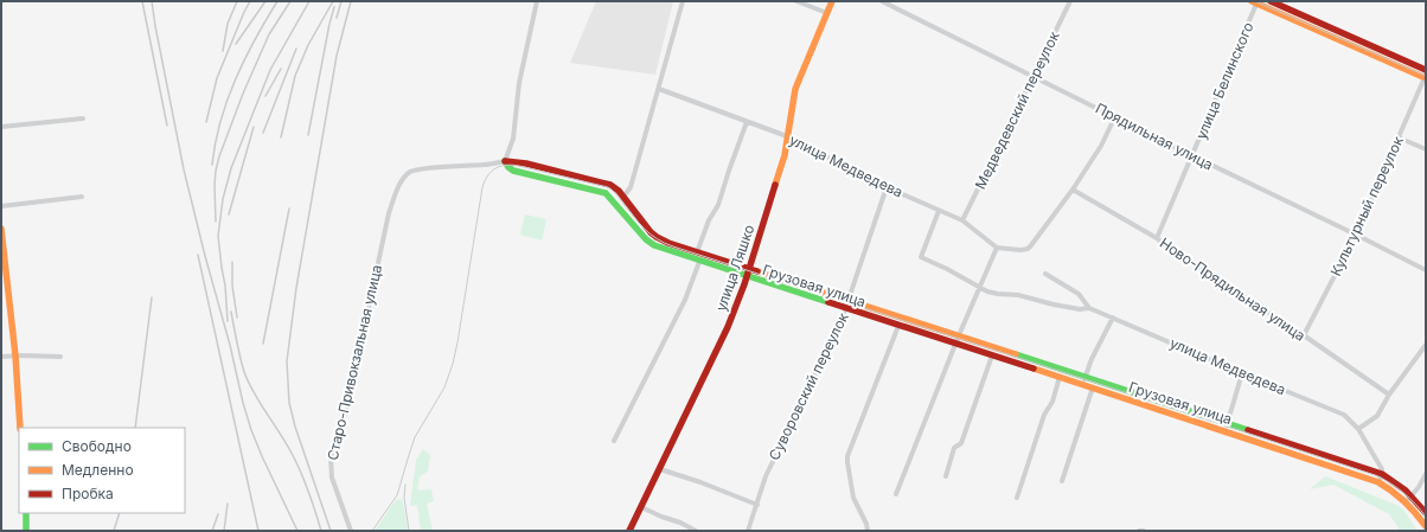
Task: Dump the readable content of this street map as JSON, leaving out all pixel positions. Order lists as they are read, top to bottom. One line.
{"streets":{"street":["улица Белинского","Медведевский переулок","Прядильная улица","улица Медведева","Культурный переулок","улица Ляшко","Грузовая улица","Ново-Прядильная улица","Старо-Привокзальная улица","Суворовский переулок"]},"crossings":[["улица Белинского","Прядильная улица"],["улица Белинского","Ново-Прядильная улица"],["Медведевский переулок","Прядильная улица"],["Медведевский переулок","улица Медведева"],["Прядильная улица","Культурный переулок"],["улица Медведева","улица Ляшко"],["улица Медведева","Грузовая улица"],["улица Медведева","Суворовский переулок"],["Культурный переулок","Ново-Прядильная улица"],["улица Ляшко","Грузовая улица"],["Грузовая улица","Старо-Привокзальная улица"],["Грузовая улица","Суворовский переулок"]],"legend":["Свободно","Медленно","Пробка"]}
